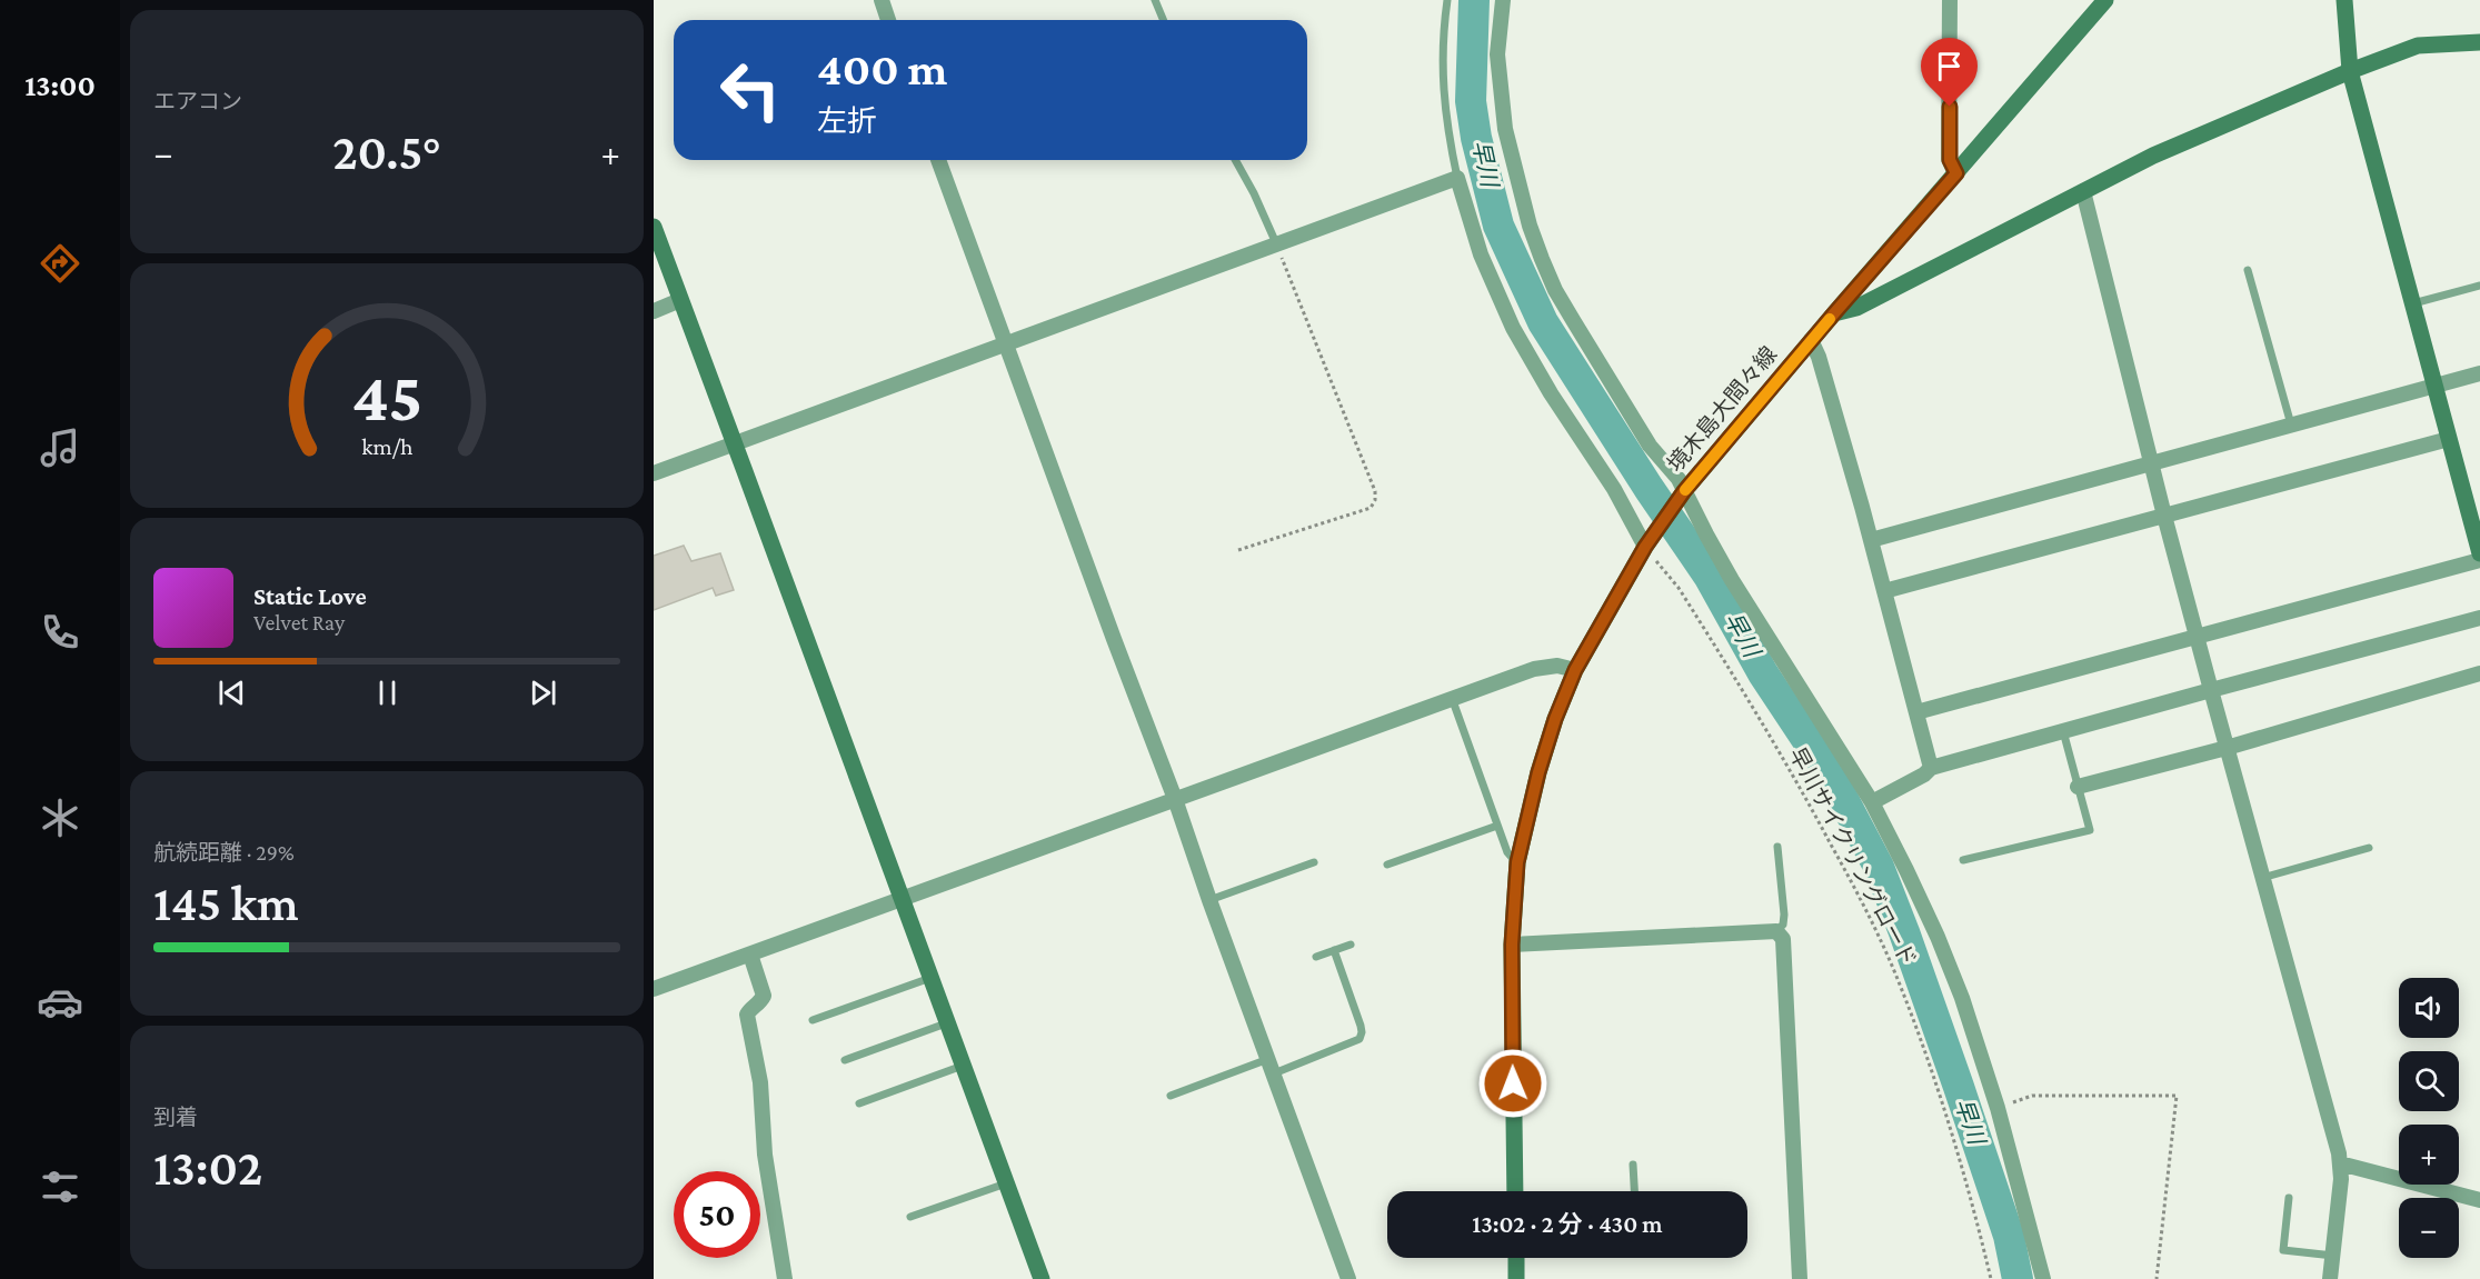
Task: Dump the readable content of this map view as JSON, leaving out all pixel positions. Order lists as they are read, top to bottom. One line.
{"streets":{"street":["境木島大間々線"],"path":["早川サイクリングロード"]},"crossings":[["境木島大間々線","早川サイクリングロード"]],"water":["早川"],"page":{"tabs":"13:00","tile":["エアコン",["航続距離 · 29%","145 km"],["到着","13:02"]],"turn":["400 m","左折"],"heat":["−","20.5°","+"],"song":["Static Love","Velvet Ray"],"map_buttons":["+","−"],"limit":"50","trip":"13:02 · 2 分 · 430 m","gauge":["45","km/h"]}}
